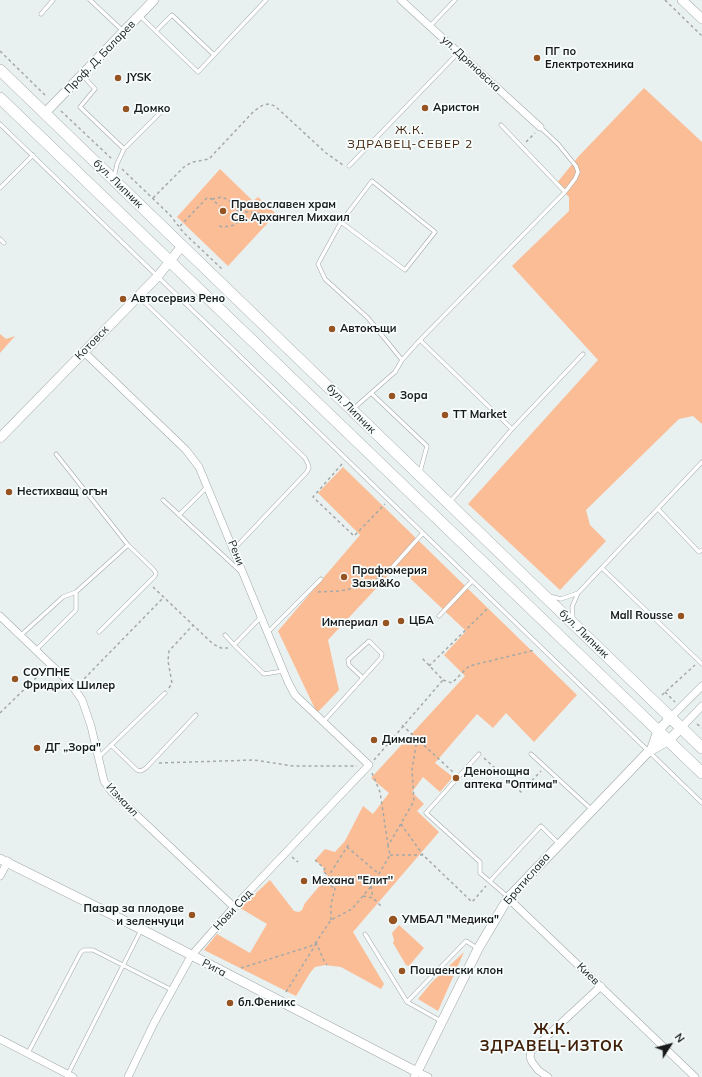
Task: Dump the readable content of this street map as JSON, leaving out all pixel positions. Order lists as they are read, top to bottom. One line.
{"streets":{"main road":["бул. Липник"],"street":["Проф. Д. Баларев","ул. Дряновска","Котовск","Рени","Измаил","Братислава","Нови Сад","Рига","Киев"]},"crossings":[["Проф. Д. Баларев","бул. Липник"],["бул. Липник","Котовск"],["Котовск","Рени"],["Рени","Нови Сад"],["Измаил","Нови Сад"],["Братислава","Рига"],["Братислава","Киев"],["Нови Сад","Рига"]],"districts":["Ж.К. ЗДРАВЕЦ-СЕВЕР 2","Ж.К. ЗДРАВЕЦ-ИЗТОК"],"places":["ПГ по Електротехника","JYSK","Аристон","Домко","Православен храм Св. Архангел Михаил","Автосервиз Рено","Автокъщи","Зора","TT Market","Нестихващ огън","Прафюмерия Зази&Ко","Mall Rousse","ЦБА","Империал","СОУПНЕ Фридрих Шилер","Димана","ДГ „Зора\"","Денонощна аптека \"Оптима\"","Механа \"Елит''","Пазар за плодове и зеленчуци","УМБАЛ \"Медика\"","Пощаенски клон","бл.Феникс"],"north":"top right"}
